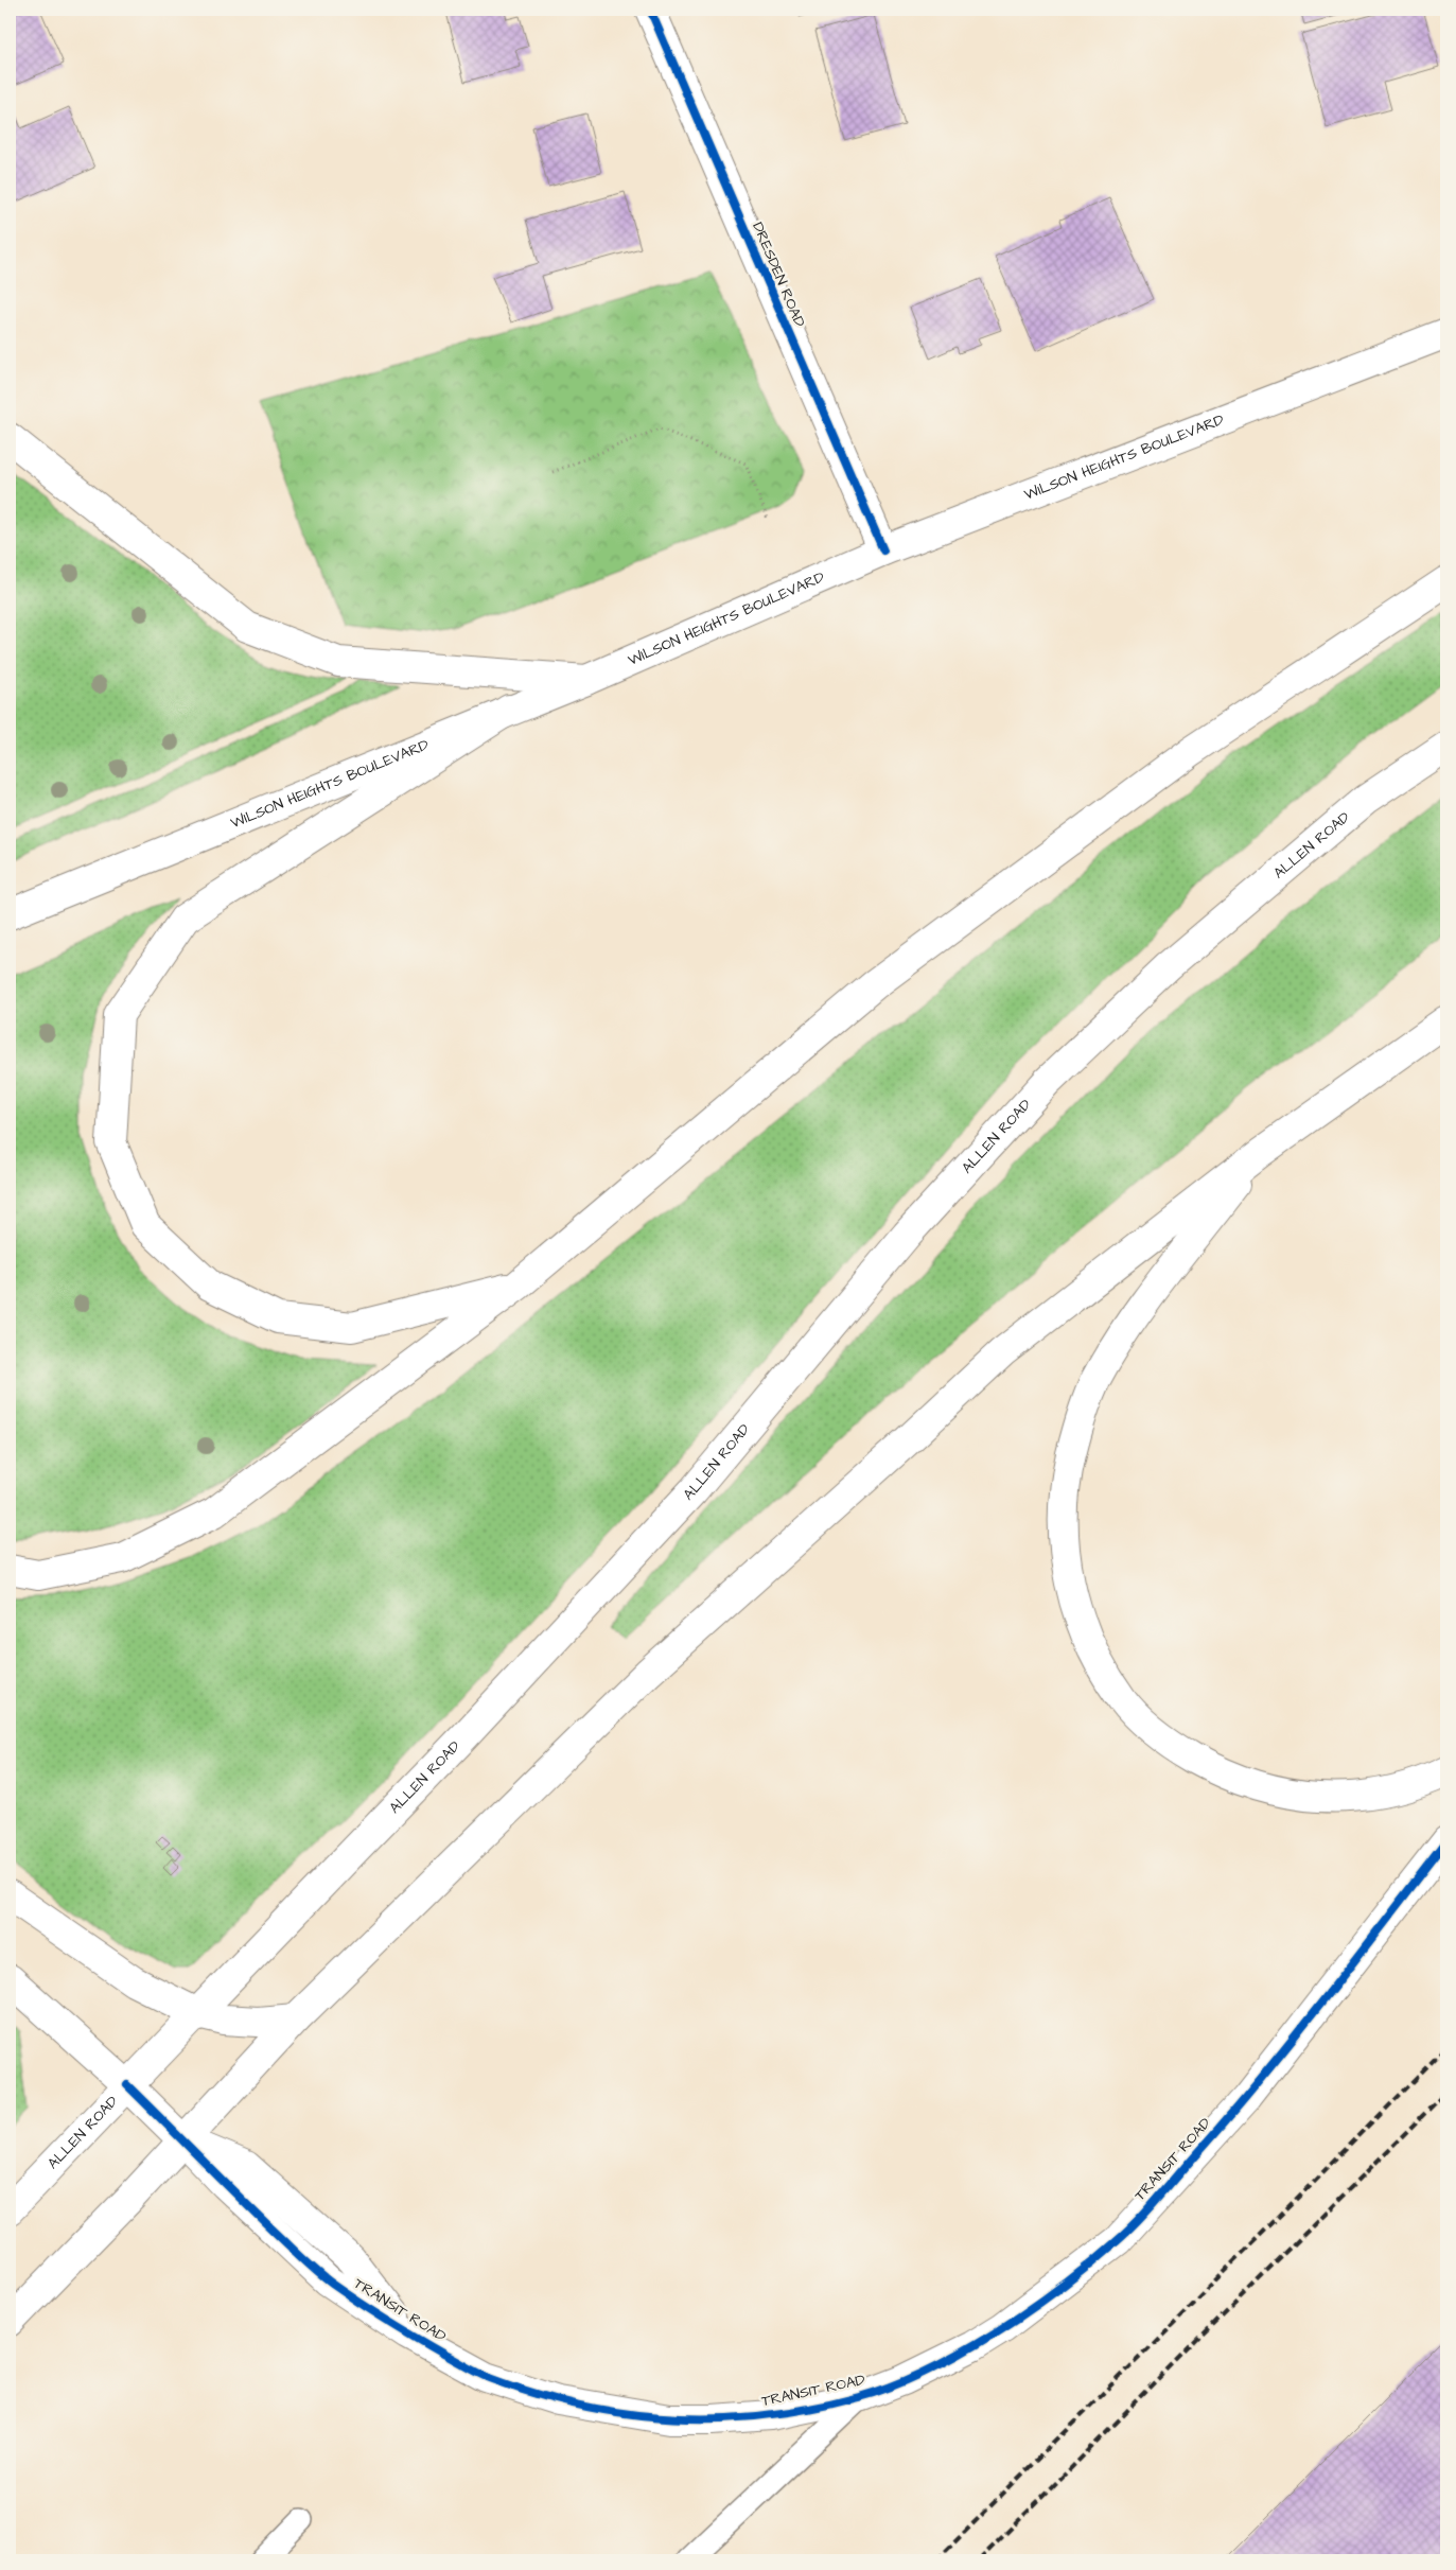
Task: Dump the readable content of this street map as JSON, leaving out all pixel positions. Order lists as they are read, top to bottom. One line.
{"streets":{"main road":["DRESDEN ROAD","WILSON HEIGHTS BOULEVARD","ALLEN ROAD","TRANSIT ROAD"]},"crossings":[["DRESDEN ROAD","WILSON HEIGHTS BOULEVARD"],["ALLEN ROAD","TRANSIT ROAD"]]}
